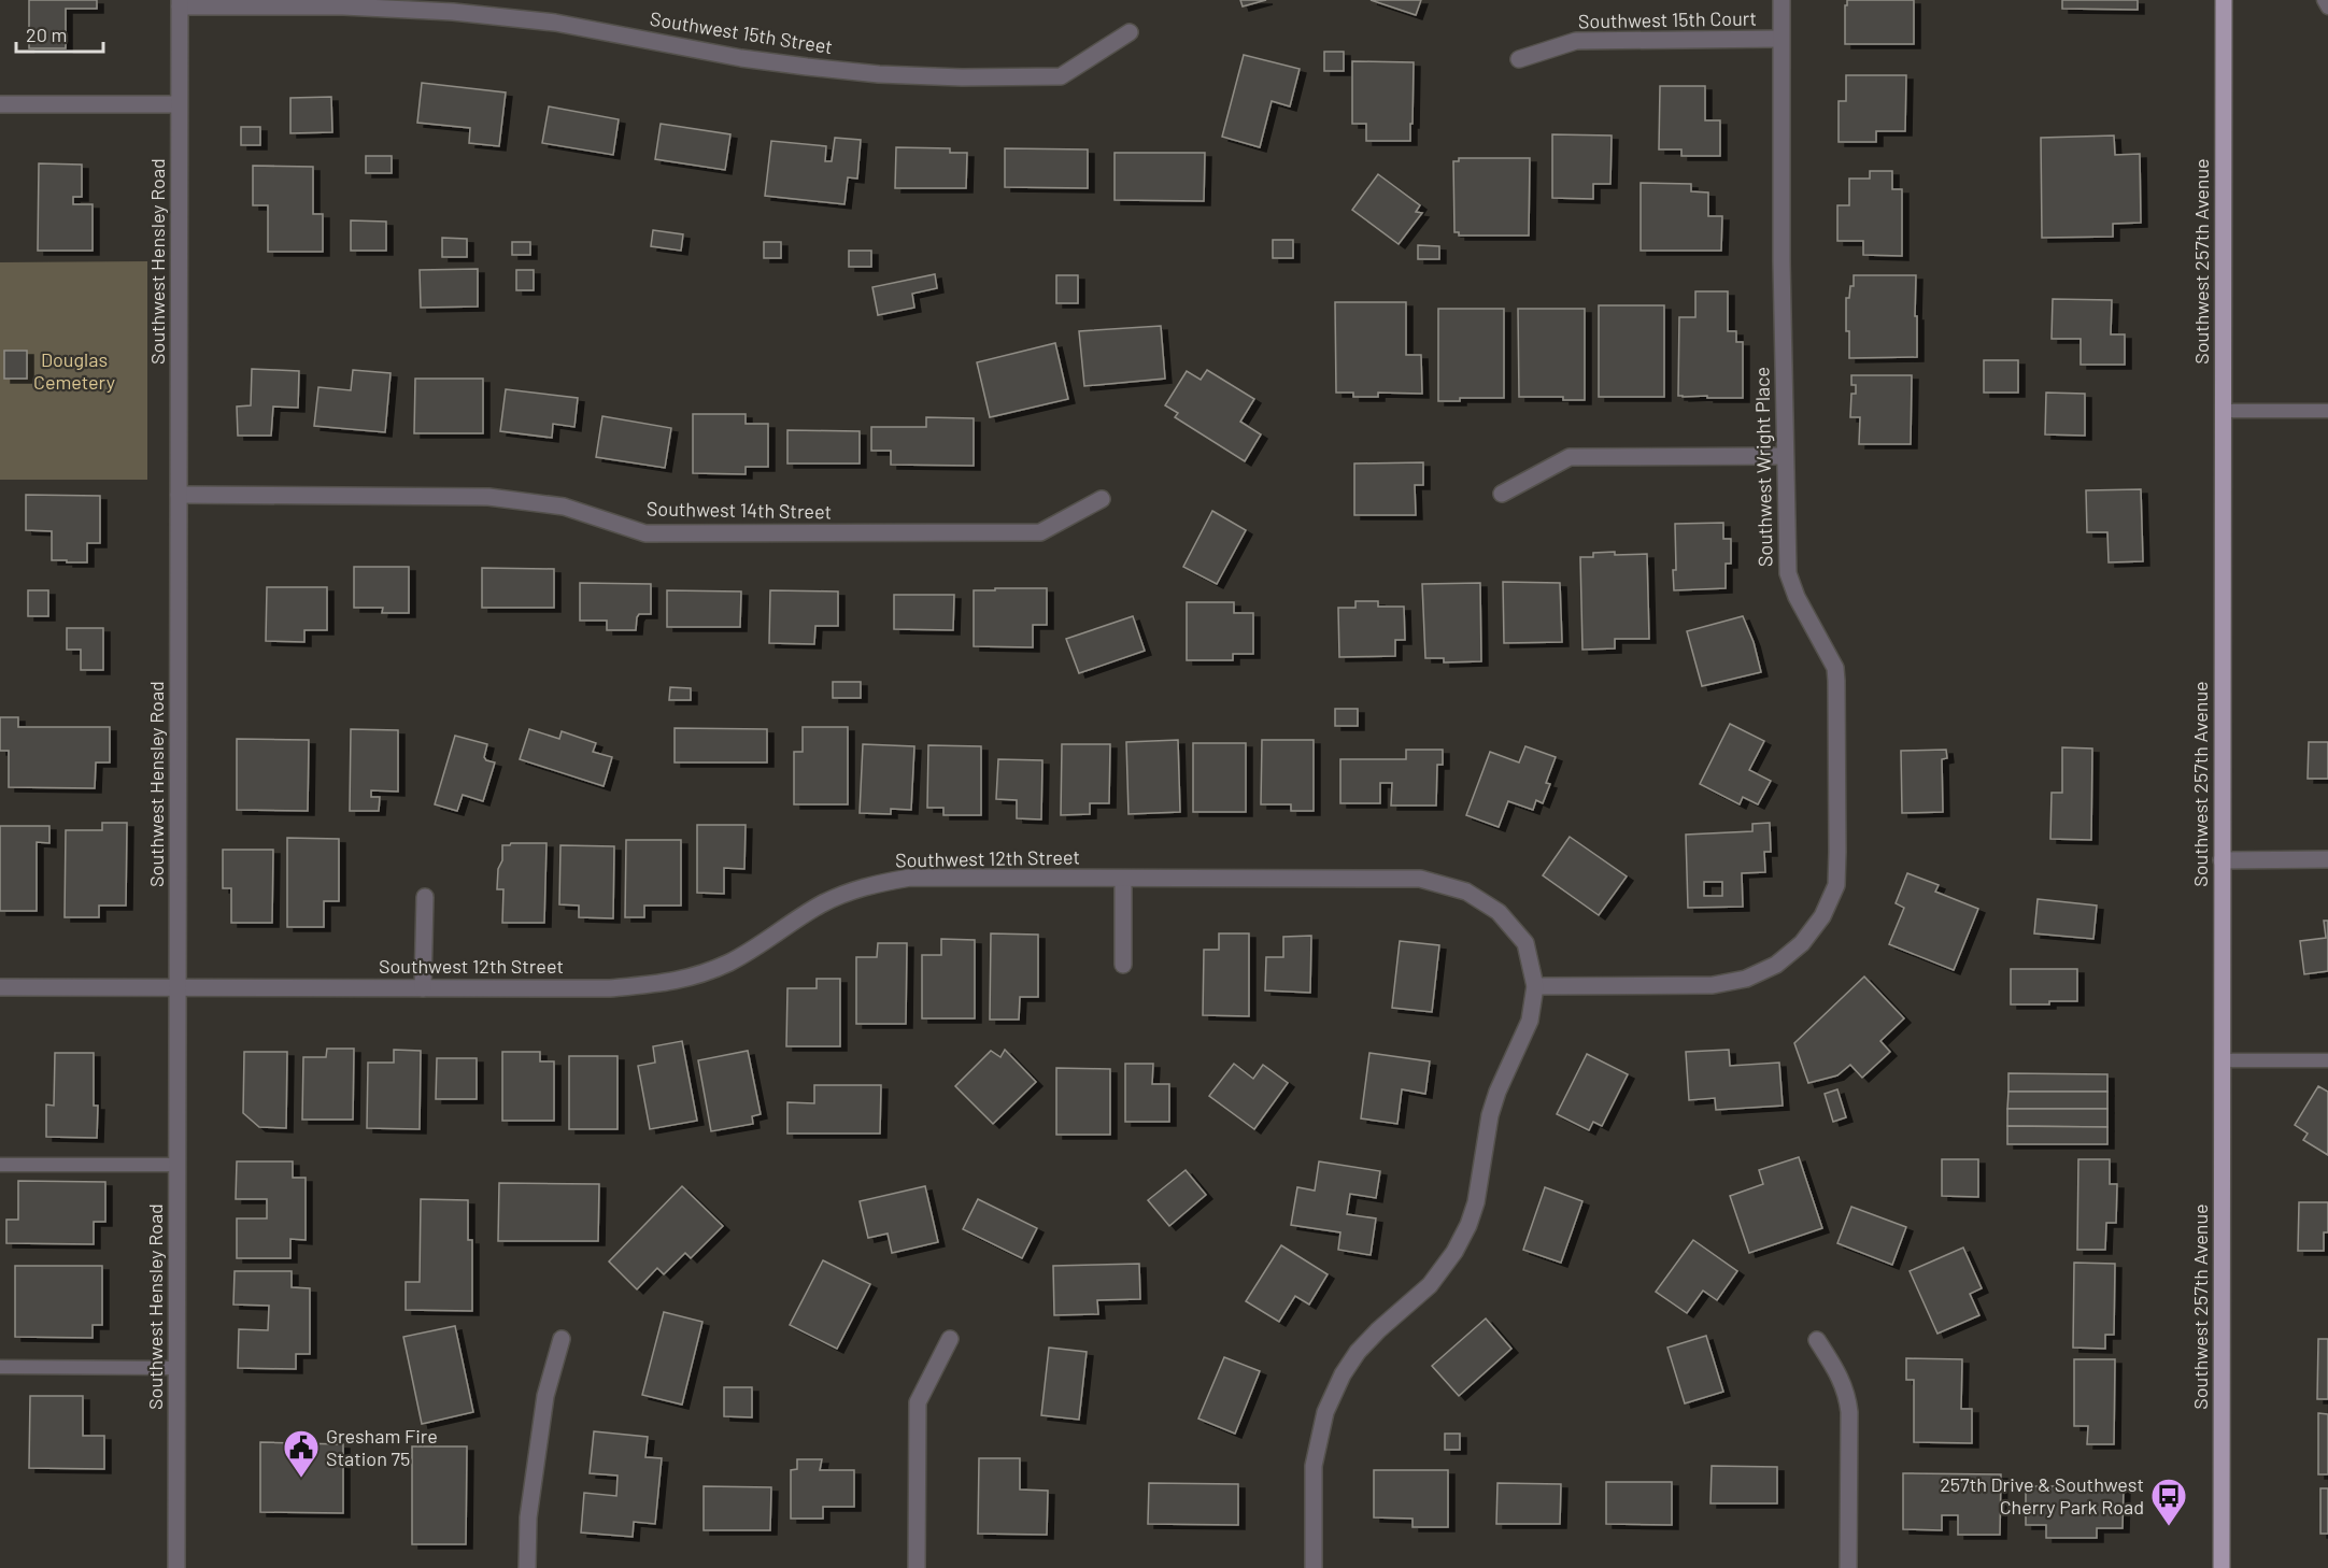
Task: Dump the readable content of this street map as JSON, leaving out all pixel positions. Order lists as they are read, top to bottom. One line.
{"streets":{"main road":["Southwest 257th Avenue"],"street":["Southwest 15th Court","Southwest 15th Street","Southwest Hensley Road","Southwest Wright Place","Southwest 14th Street","Southwest 12th Street"]},"crossings":[["Southwest 15th Court","Southwest Wright Place"],["Southwest 15th Street","Southwest Hensley Road"],["Southwest Hensley Road","Southwest 14th Street"],["Southwest Hensley Road","Southwest 12th Street"],["Southwest Wright Place","Southwest 12th Street"]],"parks":["Douglas Cemetery"],"places":{"public building":["Gresham Fire Station 75"],"bus stop":["257th Drive & Southwest Cherry Park Road"]},"scale_bar":"20 m"}
